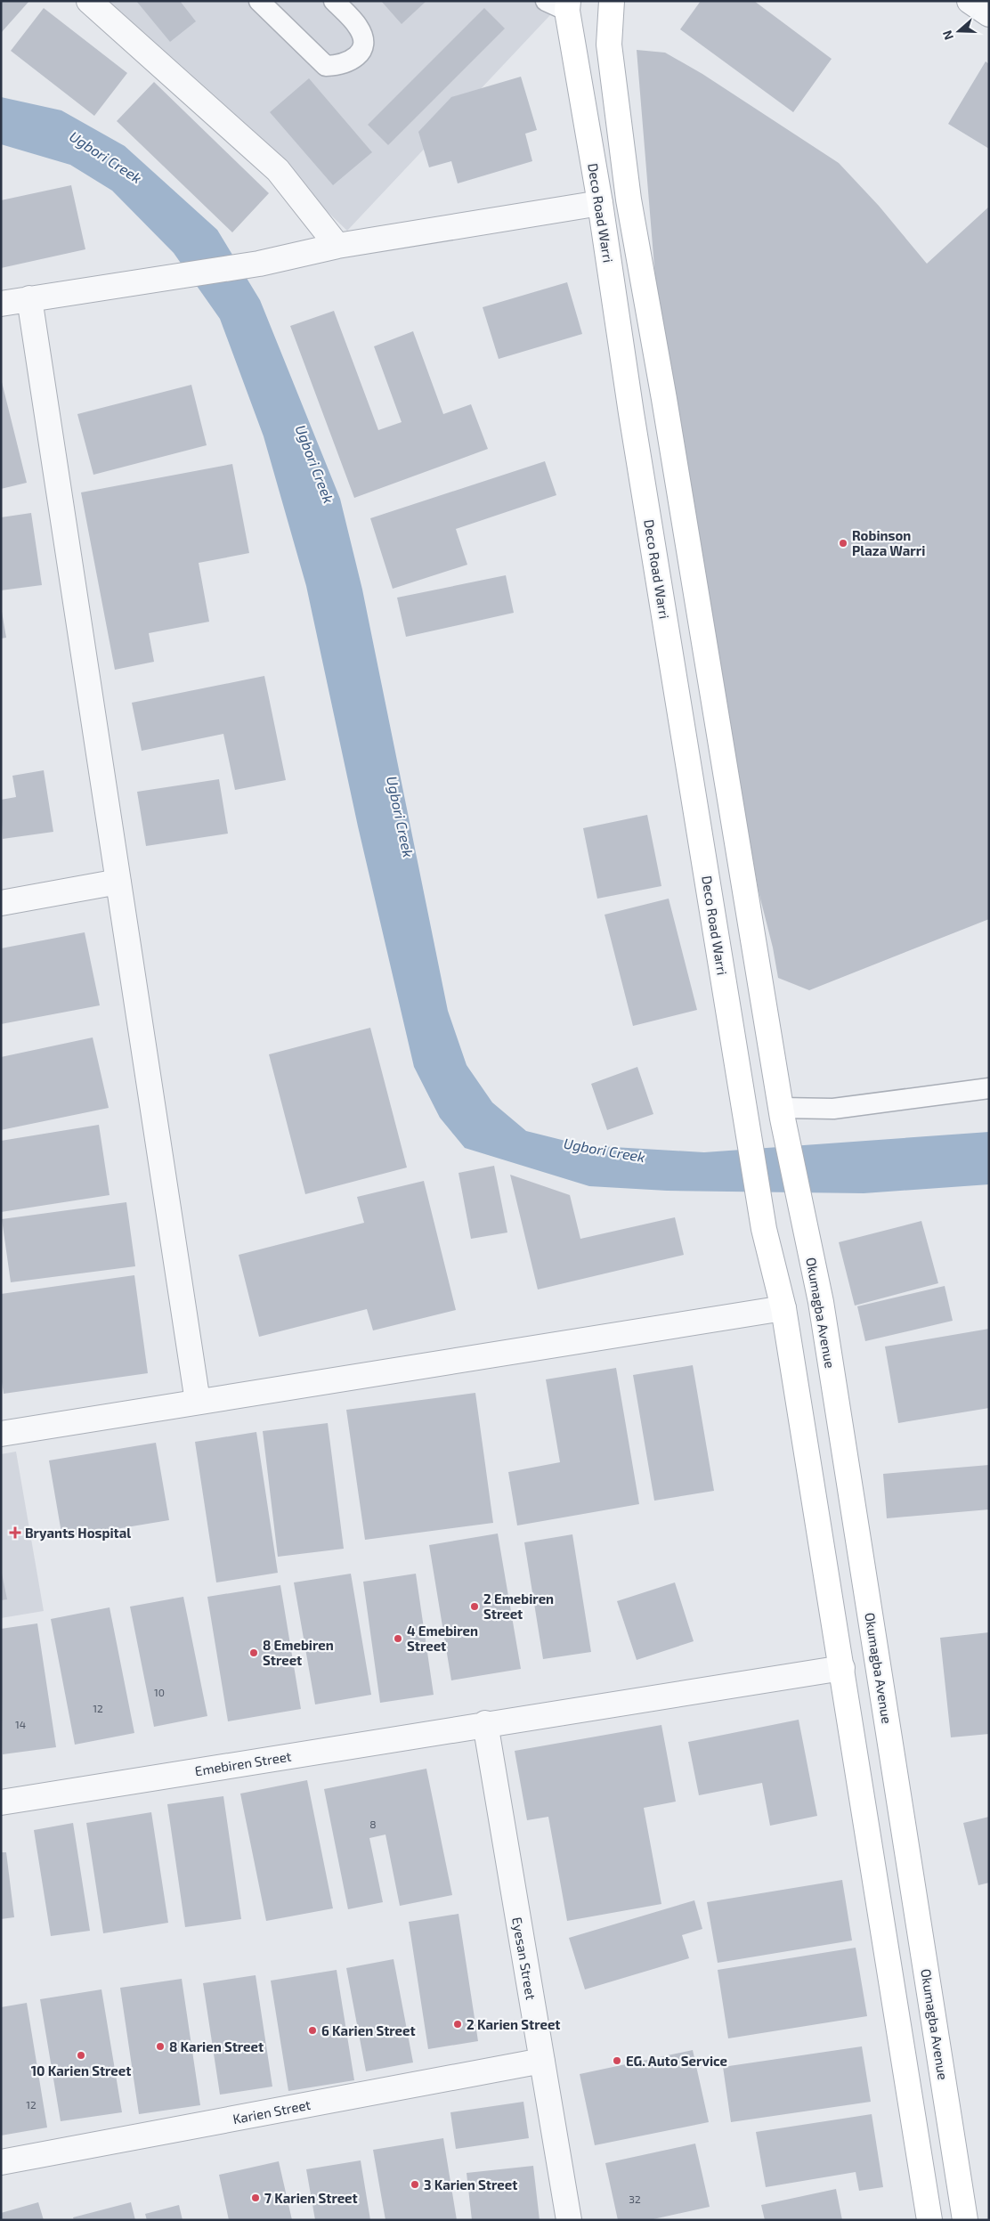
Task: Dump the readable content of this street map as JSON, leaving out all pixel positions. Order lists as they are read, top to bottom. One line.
{"streets":{"main road":["Deco Road Warri","Okumagba Avenue"],"street":["Emebiren Street","Eyesan Street","Karien Street"]},"crossings":[["Emebiren Street","Eyesan Street"],["Eyesan Street","Karien Street"]],"water":["Ugbori Creek"],"places":{"other":["Robinson Plaza Warri","2 Emebiren Street","4 Emebiren Street","8 Emebiren Street","2 Karien Street","6 Karien Street","8 Karien Street","10 Karien Street","EG. Auto Service","3 Karien Street","7 Karien Street"],"health":["Bryants Hospital"]},"house_numbers":["10","12","14","8","12","32"],"north":"left"}
